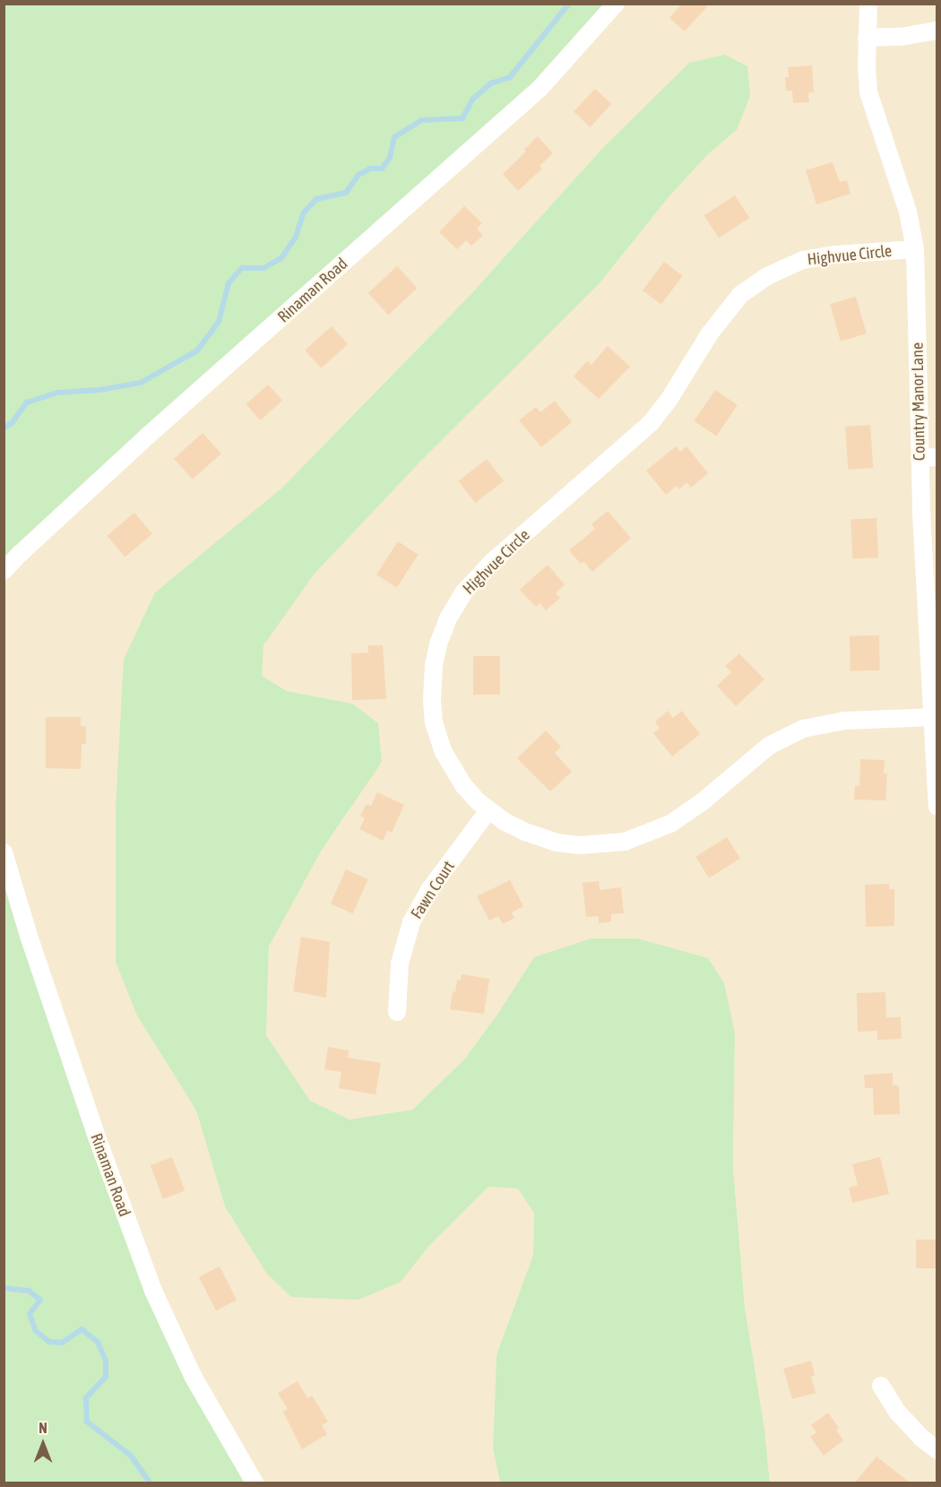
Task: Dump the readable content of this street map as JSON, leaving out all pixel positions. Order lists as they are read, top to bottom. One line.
{"streets":{"street":["Highvue Circle","Rinaman Road","Country Manor Lane","Fawn Court"]},"crossings":[["Highvue Circle","Country Manor Lane"],["Highvue Circle","Fawn Court"]],"north":"top"}
